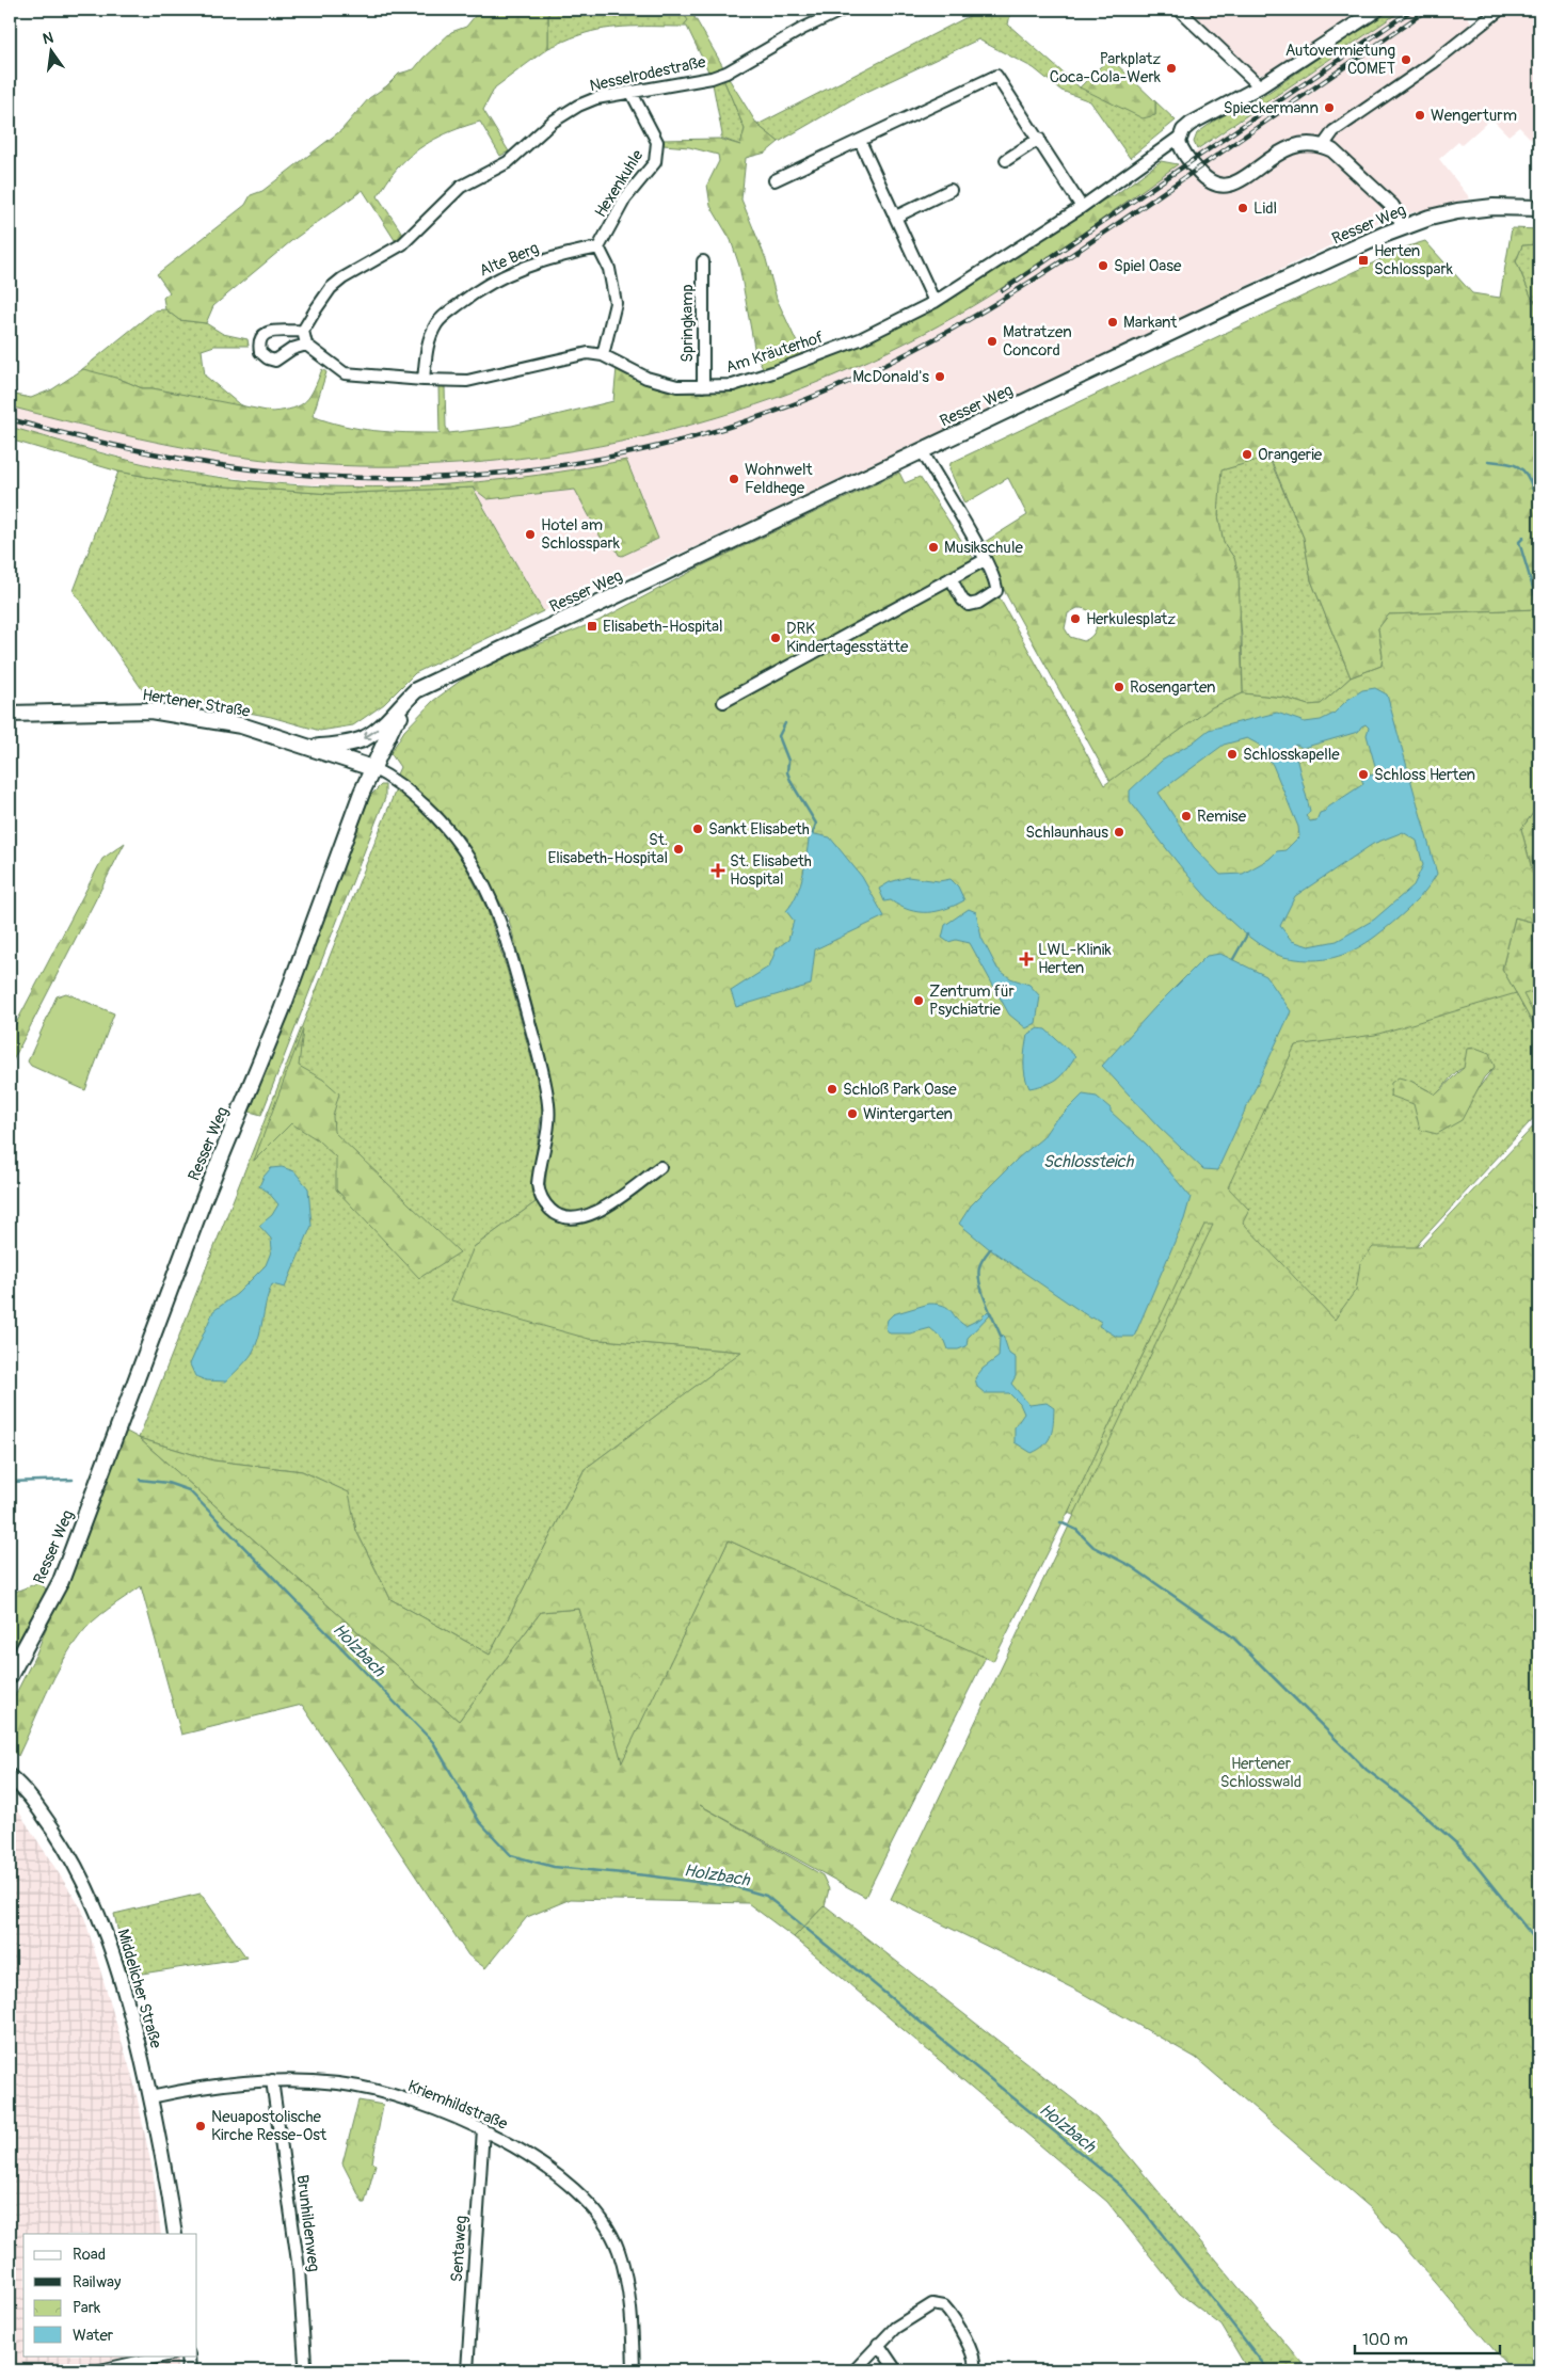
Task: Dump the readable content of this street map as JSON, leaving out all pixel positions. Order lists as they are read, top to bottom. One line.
{"streets":{"main road":["Resser Weg","Hertener Straße"],"street":["Nesselrodestraße","Hexenkuhle","Alte Berg","Springkamp","Am Kräuterhof","Middelicher Straße","Kriemhildstraße","Brunhildenweg","Sentaweg"]},"crossings":[["Nesselrodestraße","Hexenkuhle"],["Hexenkuhle","Alte Berg"],["Resser Weg","Hertener Straße"],["Alte Berg","Am Kräuterhof"],["Springkamp","Am Kräuterhof"],["Middelicher Straße","Kriemhildstraße"],["Kriemhildstraße","Brunhildenweg"],["Kriemhildstraße","Sentaweg"]],"water":["Schlossteich","Holzbach"],"parks":["Hertener Schlosswald"],"places":{"other":["Autovermietung COMET","Parkplatz Coca-Cola-Werk","Spieckermann","Wengerturm","Lidl","Spiel Oase","Markant","Matratzen Concord","McDonald's","Orangerie","Wohnwelt Feldhege","Hotel am Schlosspark","Musikschule","Herkulesplatz","DRK Kindertagesstätte","Rosengarten","Schlosskapelle","Schloss Herten","Remise","Sankt Elisabeth","Schlaunhaus","St. Elisabeth-Hospital","Zentrum für Psychiatrie","Schloß Park Oase","Wintergarten","Neuapostolische Kirche Resse-Ost"],"transit":["Herten Schlosspark","Elisabeth-Hospital"],"health":["St. Elisabeth Hospital","LWL-Klinik Herten"]},"legend":["Road","Railway","Park","Water"],"scale_bar":"100 m","north":"top"}
